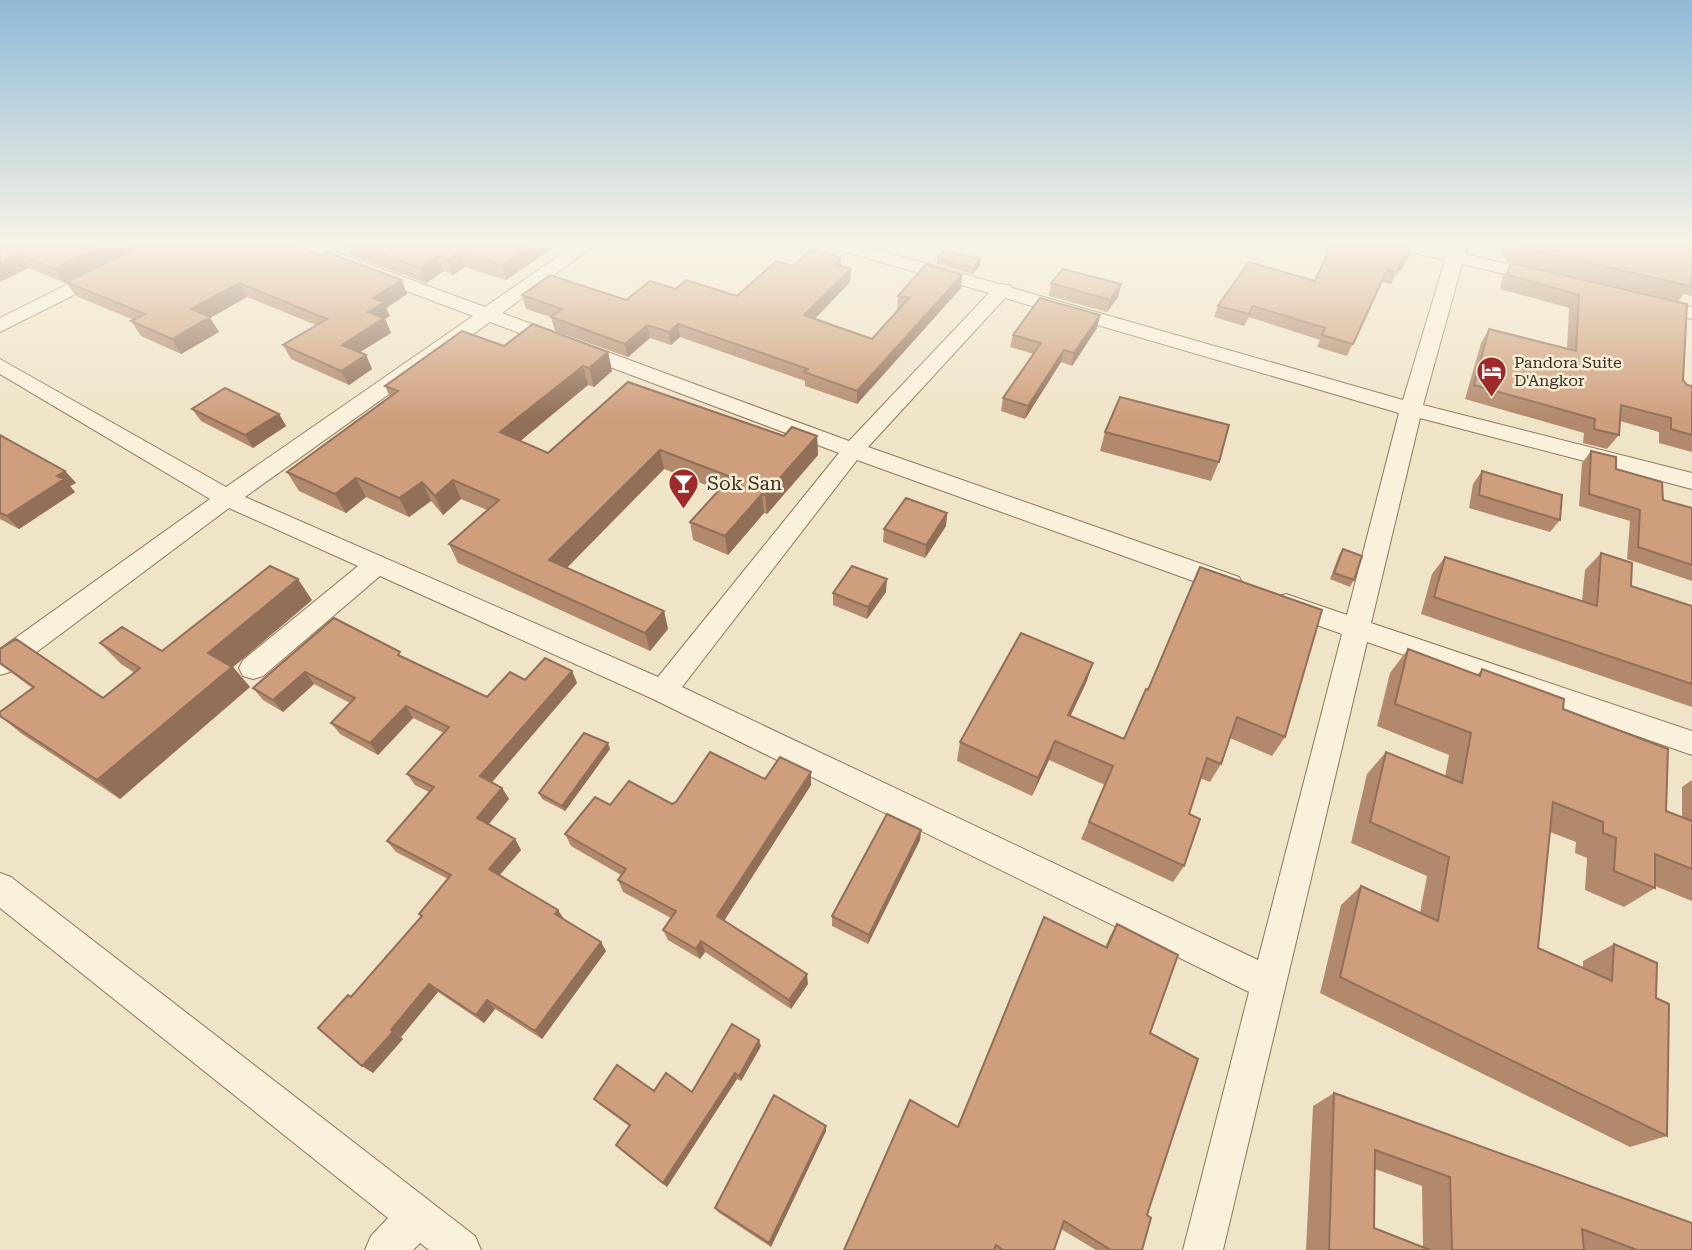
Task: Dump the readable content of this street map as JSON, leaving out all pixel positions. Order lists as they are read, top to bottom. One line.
{"places":{"hotel":["Pandora Suite D'Angkor"],"bar":["Sok San"]}}
